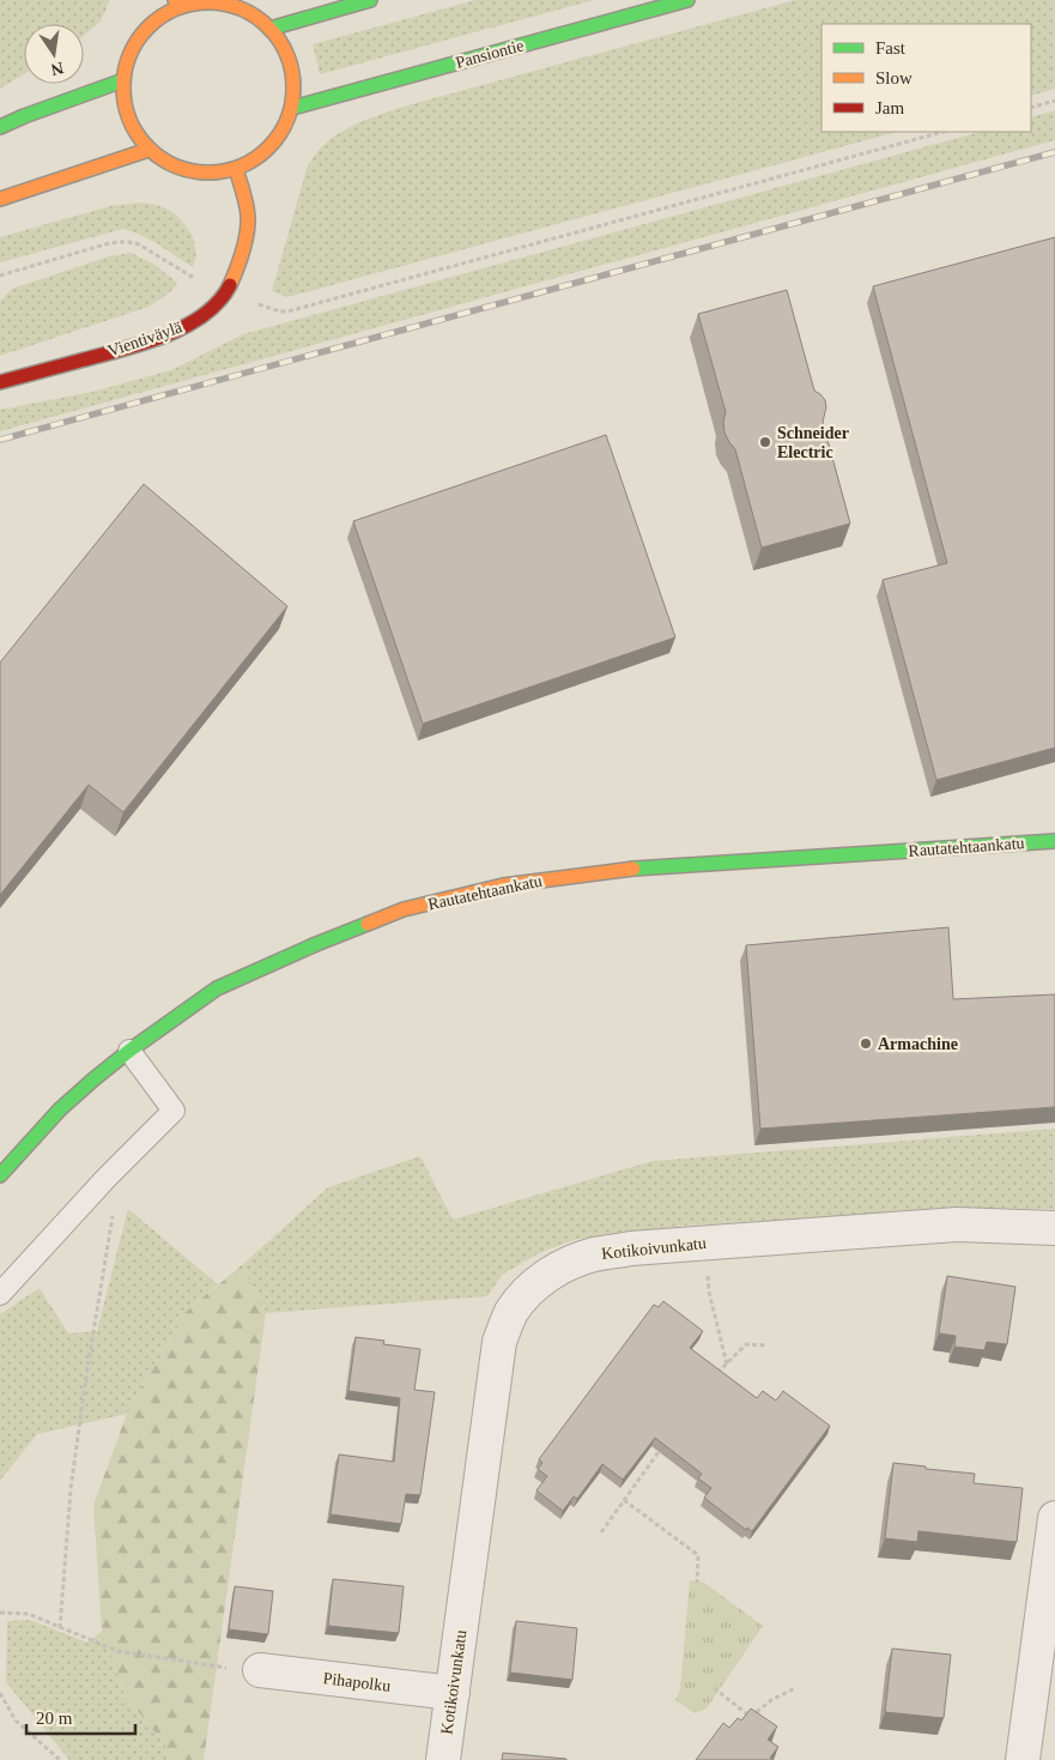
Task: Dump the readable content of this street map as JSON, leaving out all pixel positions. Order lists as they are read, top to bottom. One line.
{"streets":{"street":["Pansiontie","Vientiväylä","Rautatehtaankatu","Kotikoivunkatu","Pihapolku"]},"crossings":[["Pansiontie","Vientiväylä"],["Kotikoivunkatu","Pihapolku"]],"places":["Schneider Electric","Armachine"],"legend":["Fast","Slow","Jam"],"scale_bar":"20 m","north":"bottom"}
